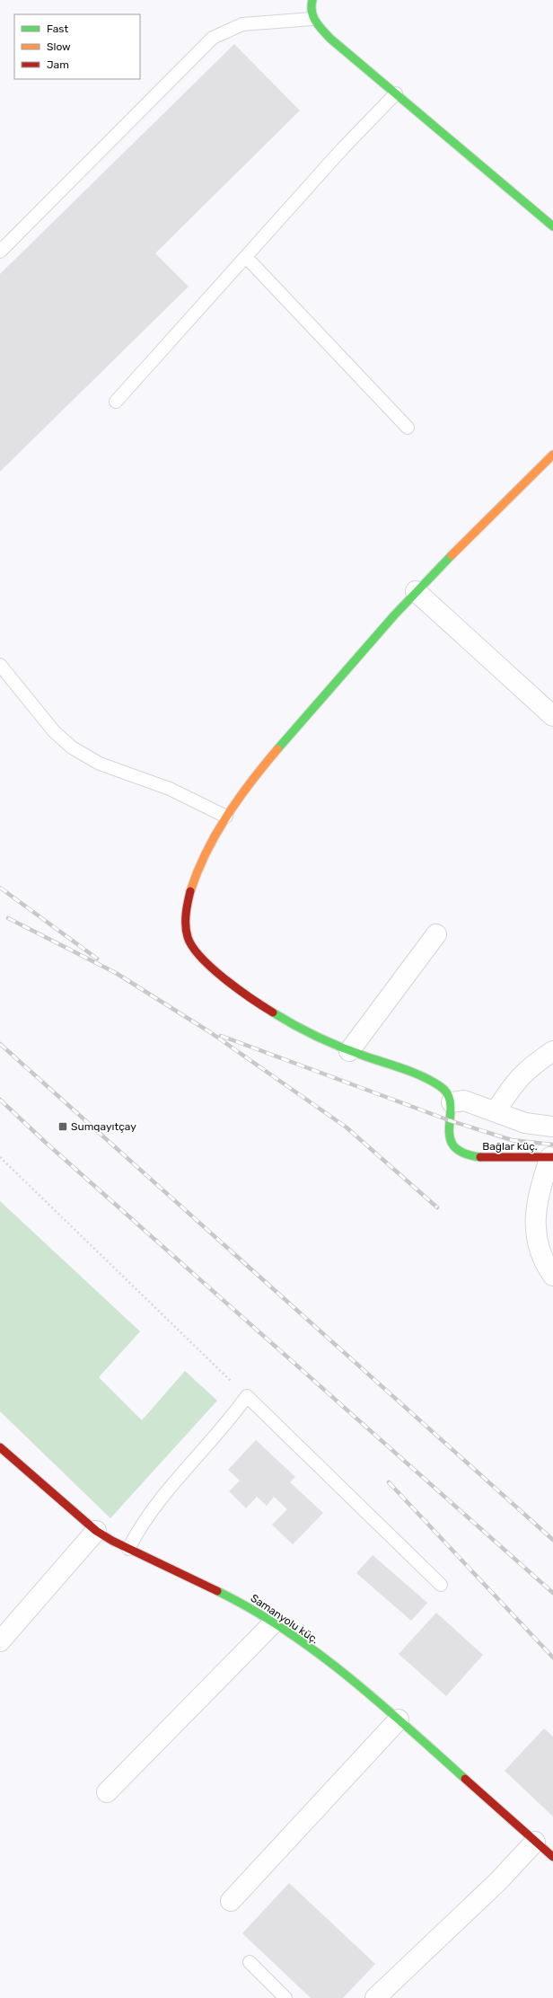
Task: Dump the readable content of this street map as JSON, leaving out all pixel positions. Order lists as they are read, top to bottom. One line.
{"streets":{"street":["Bağlar küç.","Samanyolu küç."]},"places":{"transit":["Sumqayıtçay"]},"legend":["Fast","Slow","Jam"]}
